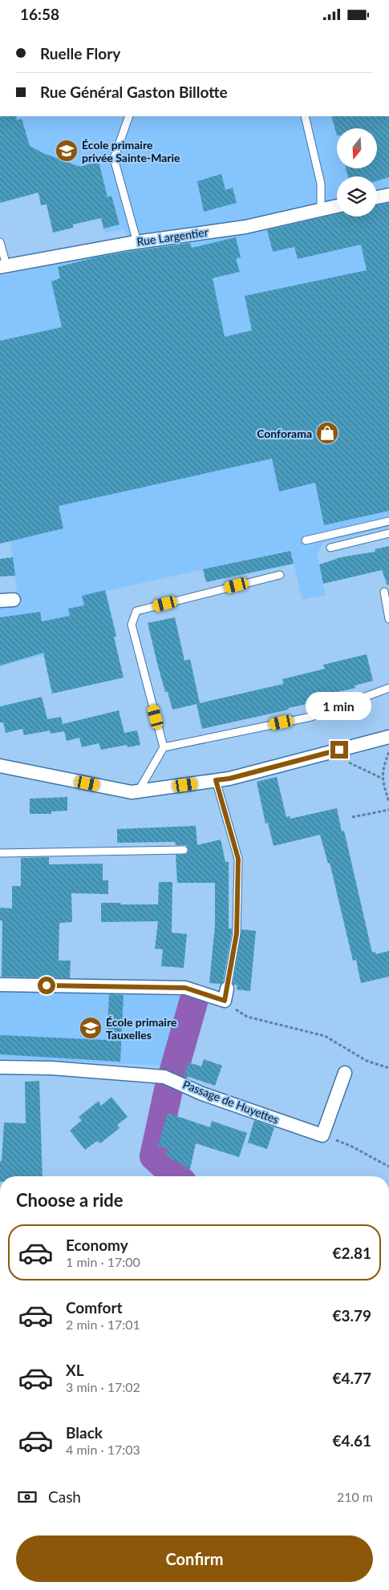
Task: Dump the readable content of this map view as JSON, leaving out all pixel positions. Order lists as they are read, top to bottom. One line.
{"streets":{"street":["Rue Largentier","Passage de Huyettes"]},"places":{"school or university":["École primaire privée Sainte-Marie","École primaire Tauxelles"],"shop":["Conforama"]},"north":"bottom","page":{"status":"16:58","banner":["Ruelle Flory","Rue Général Gaston Billotte"],"bubble":"1 min","heading":"Choose a ride","list":[{"name":"Economy","note":"1 min · 17:00","value":"€2.81"},{"name":"Comfort","note":"2 min · 17:01","value":"€3.79"},{"name":"XL","note":"3 min · 17:02","value":"€4.77"},{"name":"Black","note":"4 min · 17:03","value":"€4.61"}],"pay":["Cash","210 m"],"buttons":"Confirm"}}
